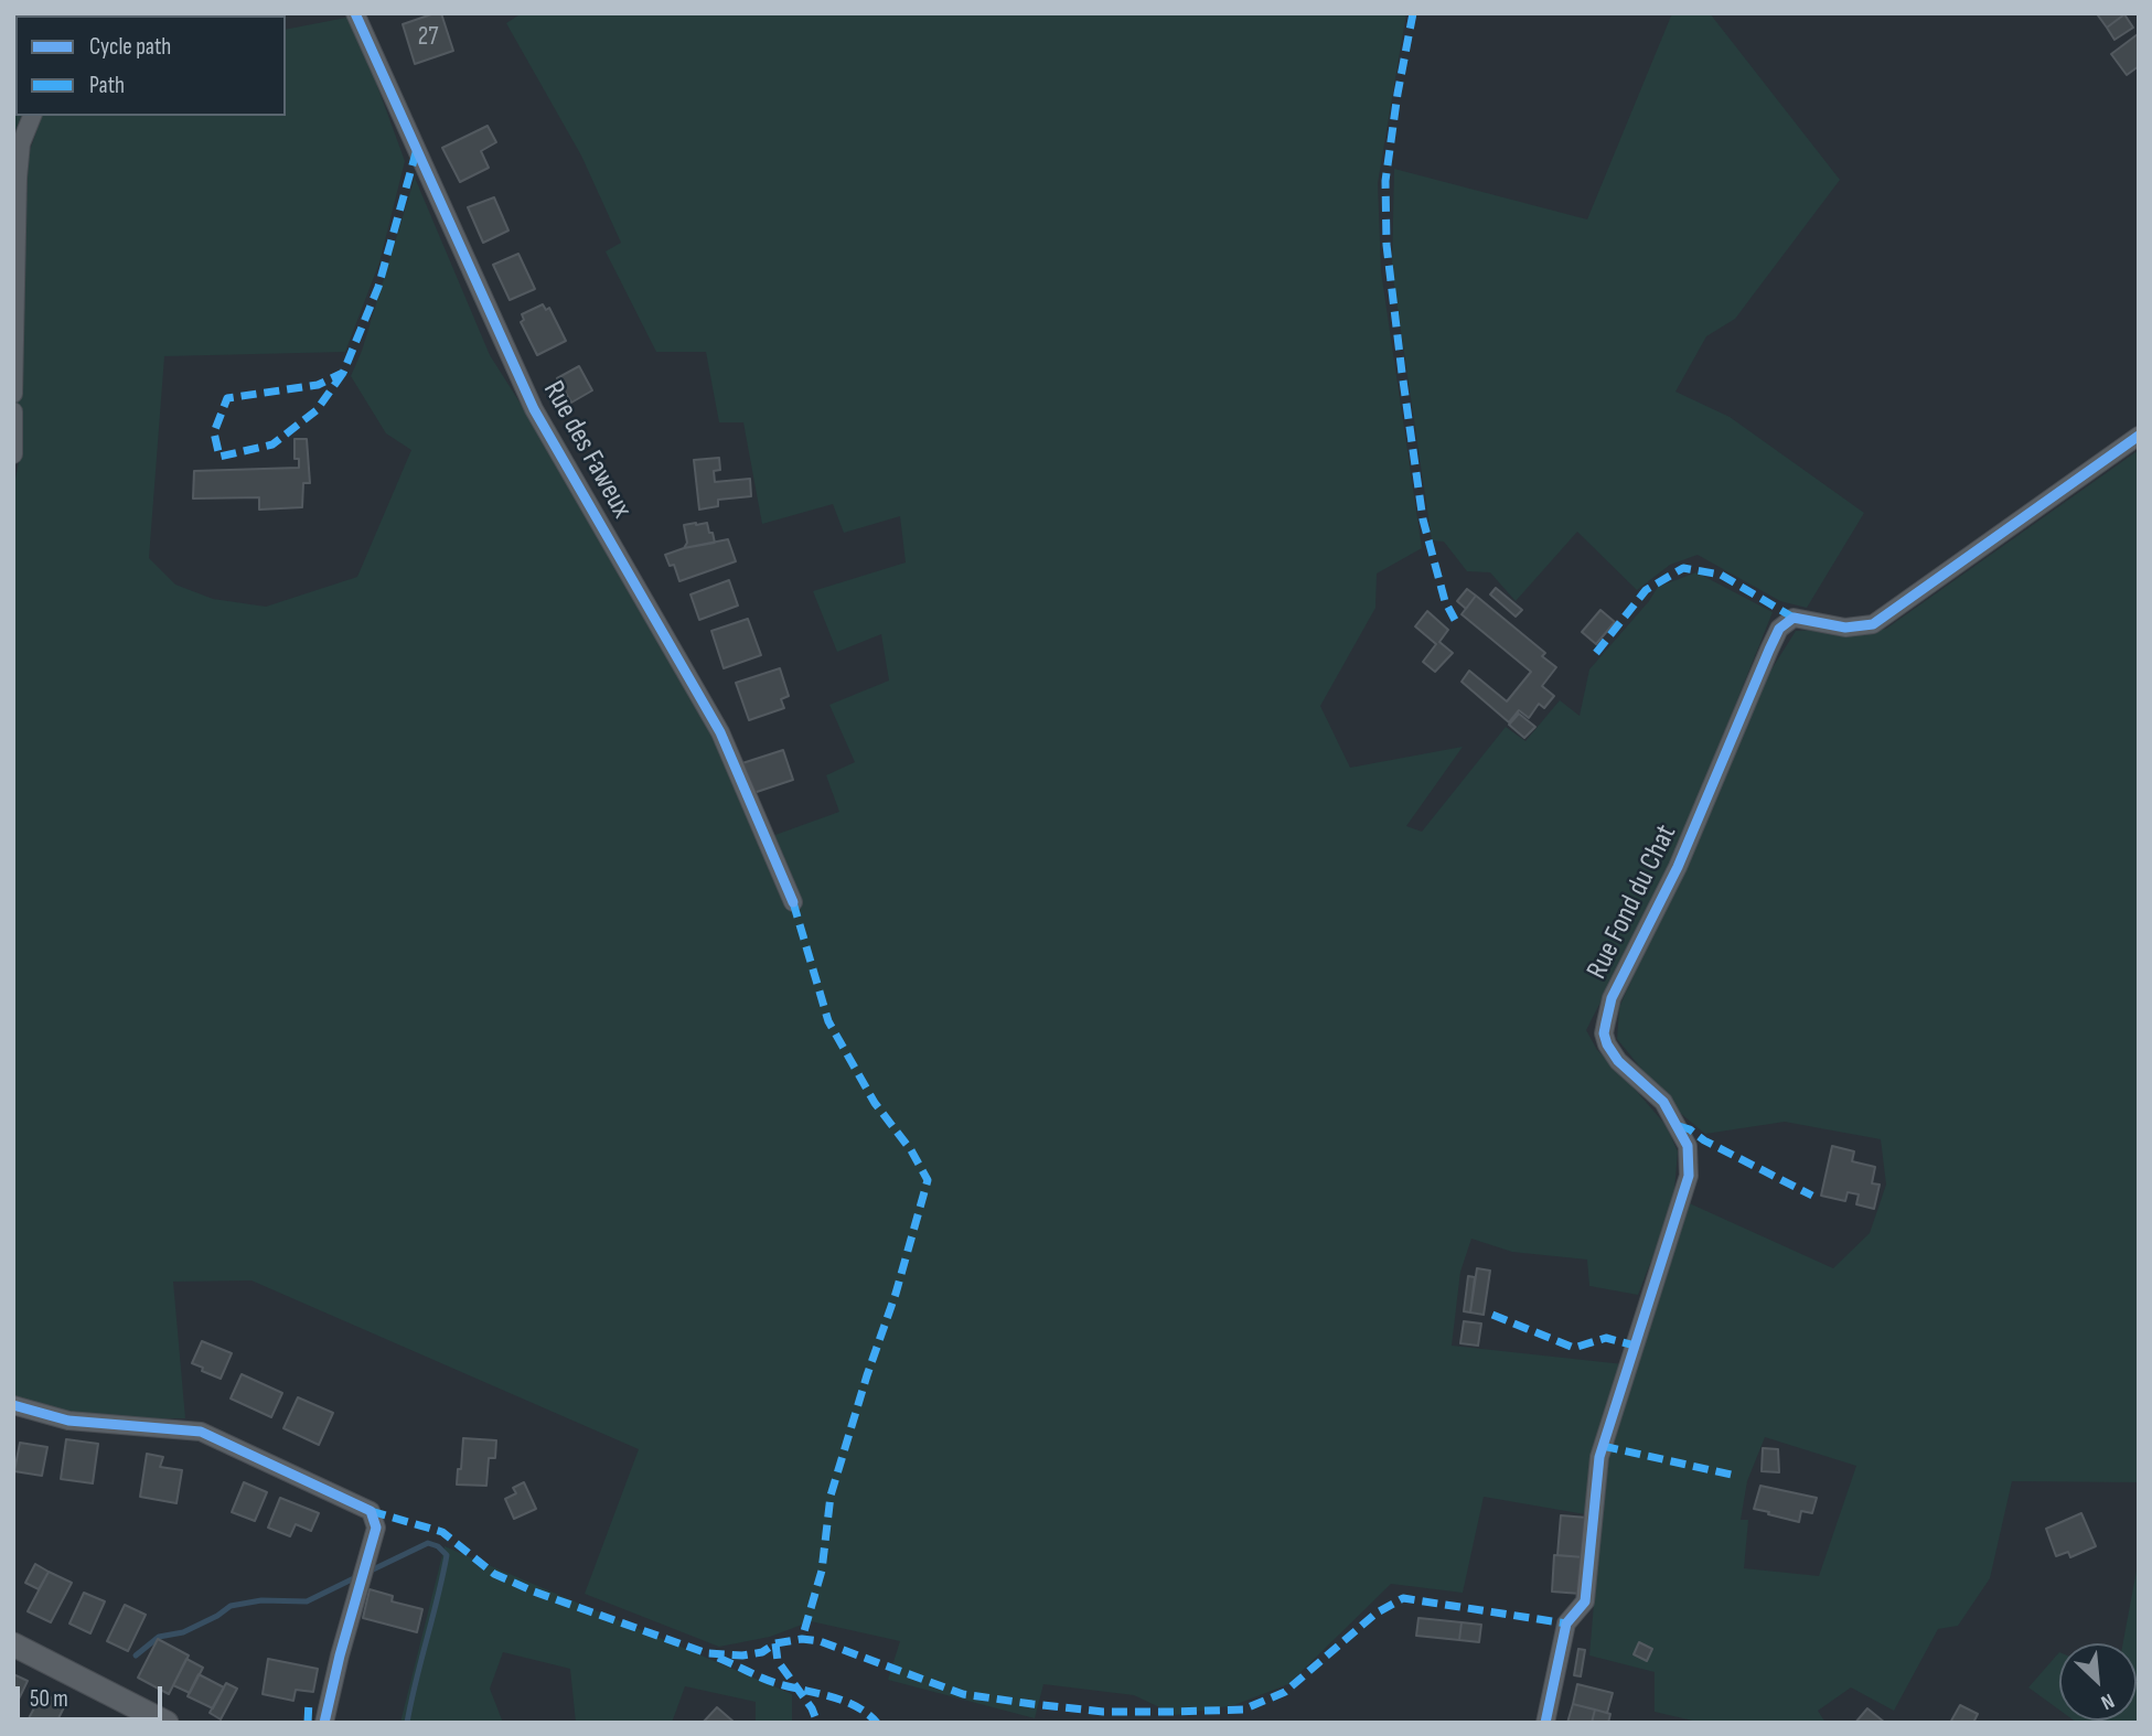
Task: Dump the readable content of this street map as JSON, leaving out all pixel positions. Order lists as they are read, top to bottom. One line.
{"streets":{"street":["Rue des Faweux","Rue Fond du Chat"]},"house_numbers":["27"],"legend":["Cycle path","Path"],"scale_bar":"50 m","north":"bottom right"}
